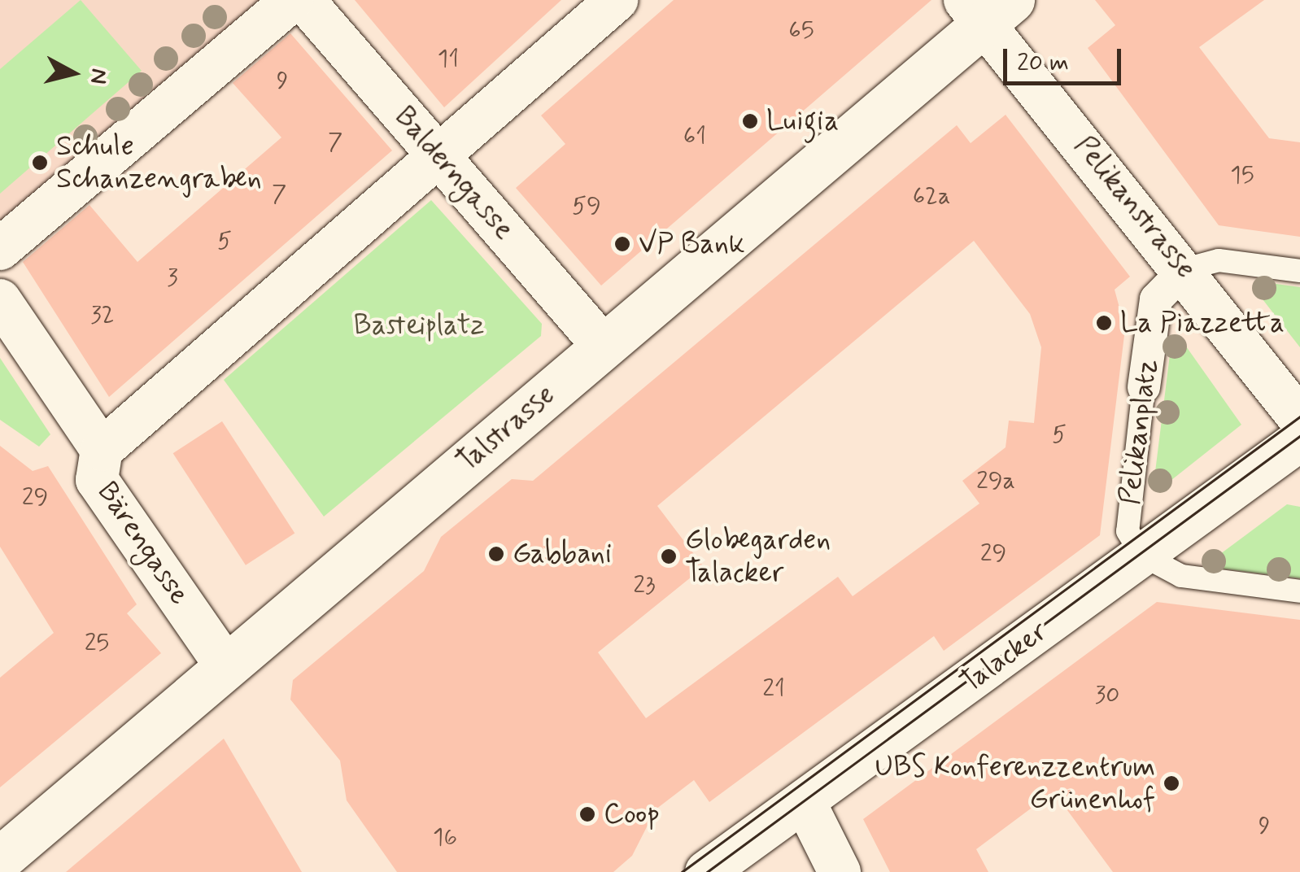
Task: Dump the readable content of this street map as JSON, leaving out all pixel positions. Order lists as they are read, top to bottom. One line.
{"streets":{"street":["Balderngasse","Pelikanstrasse","Talstrasse","Pelikanplatz","Bärengasse","Talacker"]},"crossings":[["Balderngasse","Talstrasse"],["Pelikanstrasse","Talstrasse"],["Pelikanstrasse","Pelikanplatz"],["Talstrasse","Bärengasse"],["Pelikanplatz","Talacker"]],"parks":["Basteiplatz"],"places":["Luigia","Schule Schanzengraben","VP Bank","La Piazzetta","Gabbani","Globegarden Talacker","UBS Konferenzzentrum Grünenhof","Coop"],"house_numbers":["65","11","9","61","7","15","7","62a","59","5","3","32","5","29a","29","29","23","25","21","30","9","16"],"scale_bar":"20 m","north":"right"}
